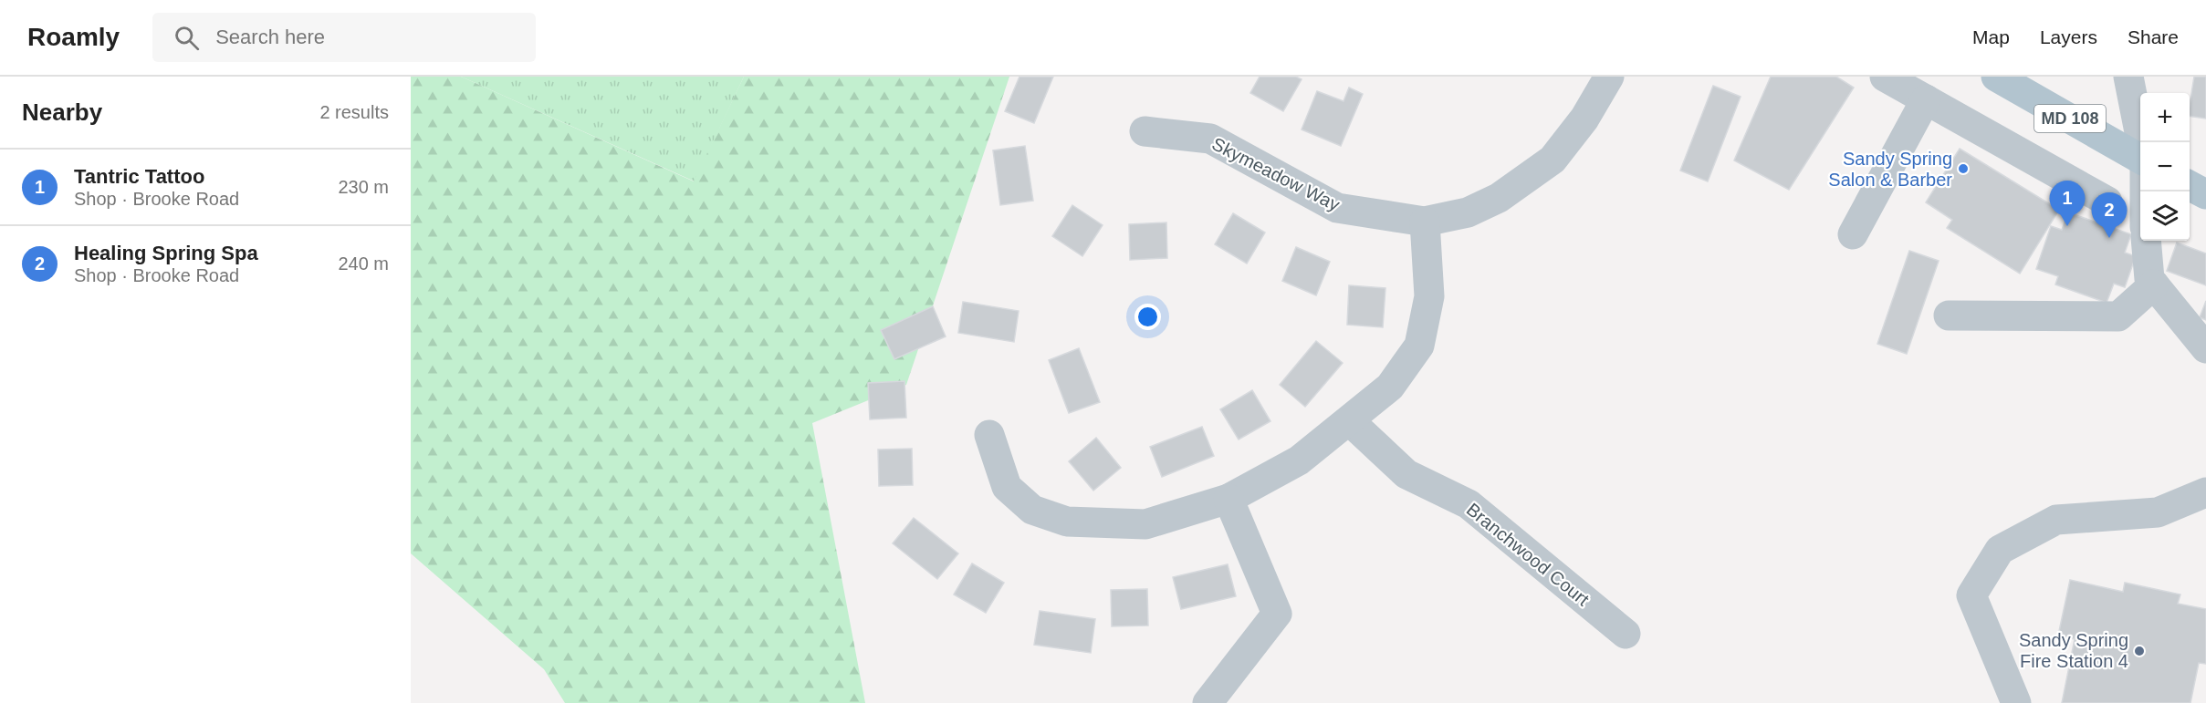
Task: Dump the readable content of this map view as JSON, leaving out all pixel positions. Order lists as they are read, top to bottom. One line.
{"streets":{"main road":["MD 108"],"street":["Skymeadow Way","Branchwood Court"]},"places":["Sandy Spring Salon & Barber","Sandy Spring Fire Station 4"],"page":{"header":"Roamly","search":"Search here","nav":["Map","Layers","Share"],"heading":["Nearby","2 results"],"map_buttons":["+","−"],"list":[{"mark":"1","name":"Tantric Tattoo","note":"Shop · Brooke Road","value":"230 m"},{"mark":"2","name":"Healing Spring Spa","note":"Shop · Brooke Road","value":"240 m"}],"pins":["1","2"]}}
